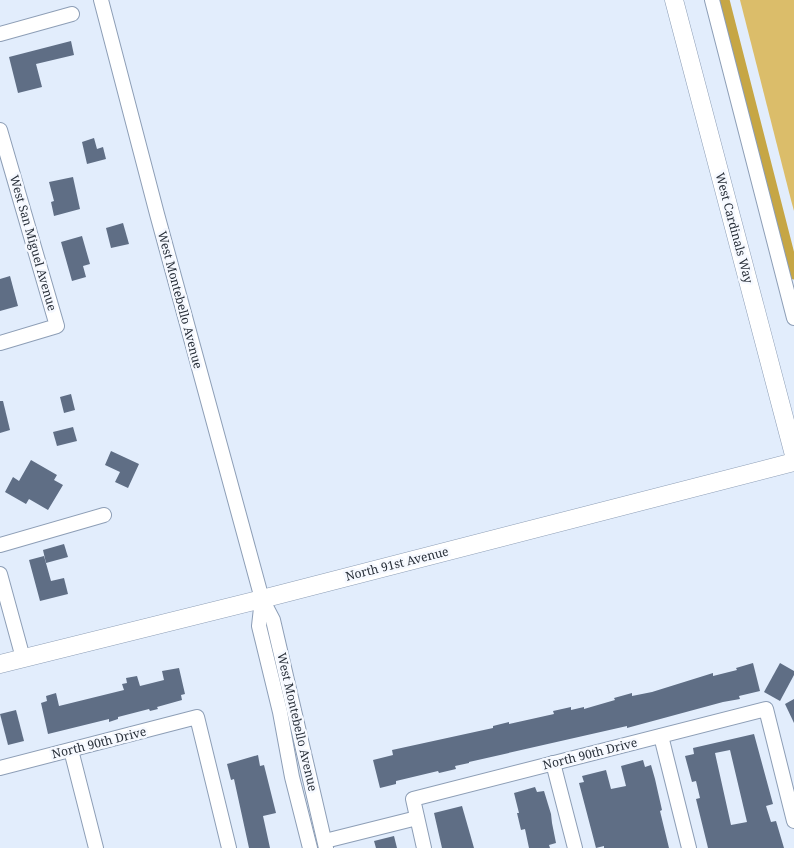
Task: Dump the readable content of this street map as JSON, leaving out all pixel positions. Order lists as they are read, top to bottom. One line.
{"streets":{"main road":["West Cardinals Way","North 91st Avenue"],"street":["West San Miguel Avenue","West Montebello Avenue","North 90th Drive"]},"crossings":[["West Montebello Avenue","North 91st Avenue"]]}
